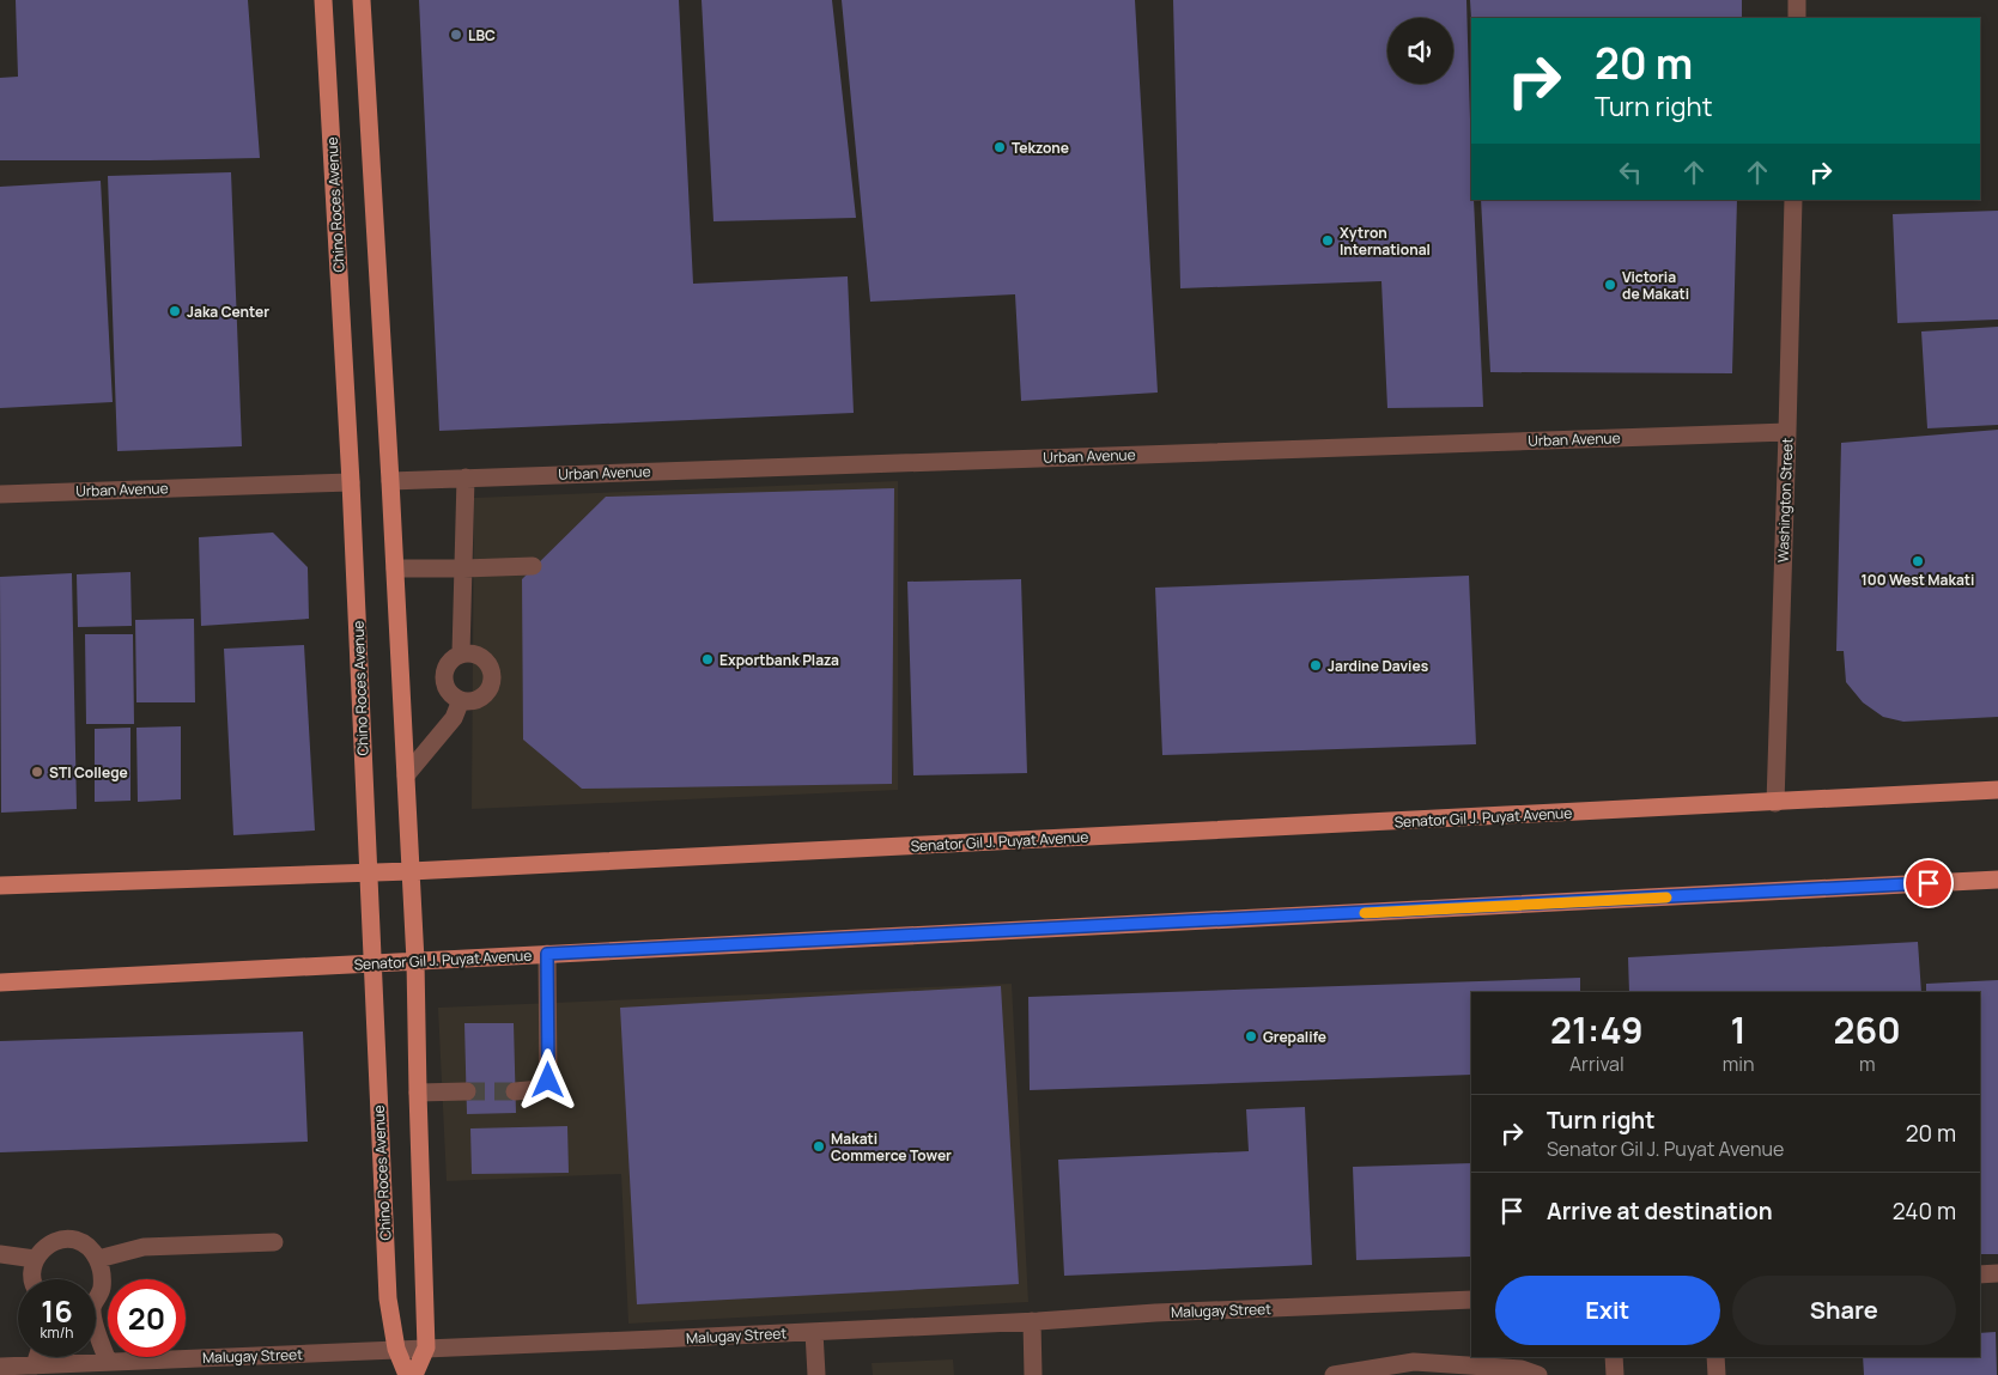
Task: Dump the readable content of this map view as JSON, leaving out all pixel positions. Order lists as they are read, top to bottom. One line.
{"streets":{"main road":["Chino Roces Avenue","Senator Gil J. Puyat Avenue"],"street":["Urban Avenue","Washington Street","Malugay Street"]},"crossings":[["Chino Roces Avenue","Urban Avenue"],["Chino Roces Avenue","Senator Gil J. Puyat Avenue"],["Chino Roces Avenue","Malugay Street"],["Urban Avenue","Washington Street"],["Washington Street","Senator Gil J. Puyat Avenue"]],"places":["LBC","Tekzone","Xytron International","Victoria de Makati","Jaka Center","100 West Makati","Exportbank Plaza","Jardine Davies","STI College","Grepalife","Makati Commerce Tower"],"page":{"turn":["20 m","Turn right"],"eta":["21:49","Arrival","1","min","260","m"],"list":[{"name":"Turn right","note":"Senator Gil J. Puyat Avenue","value":"20 m"},{"name":"Arrive at destination","value":"240 m"}],"buttons":["Exit","Share"],"speed":"16 km/h","limit":"20"}}
